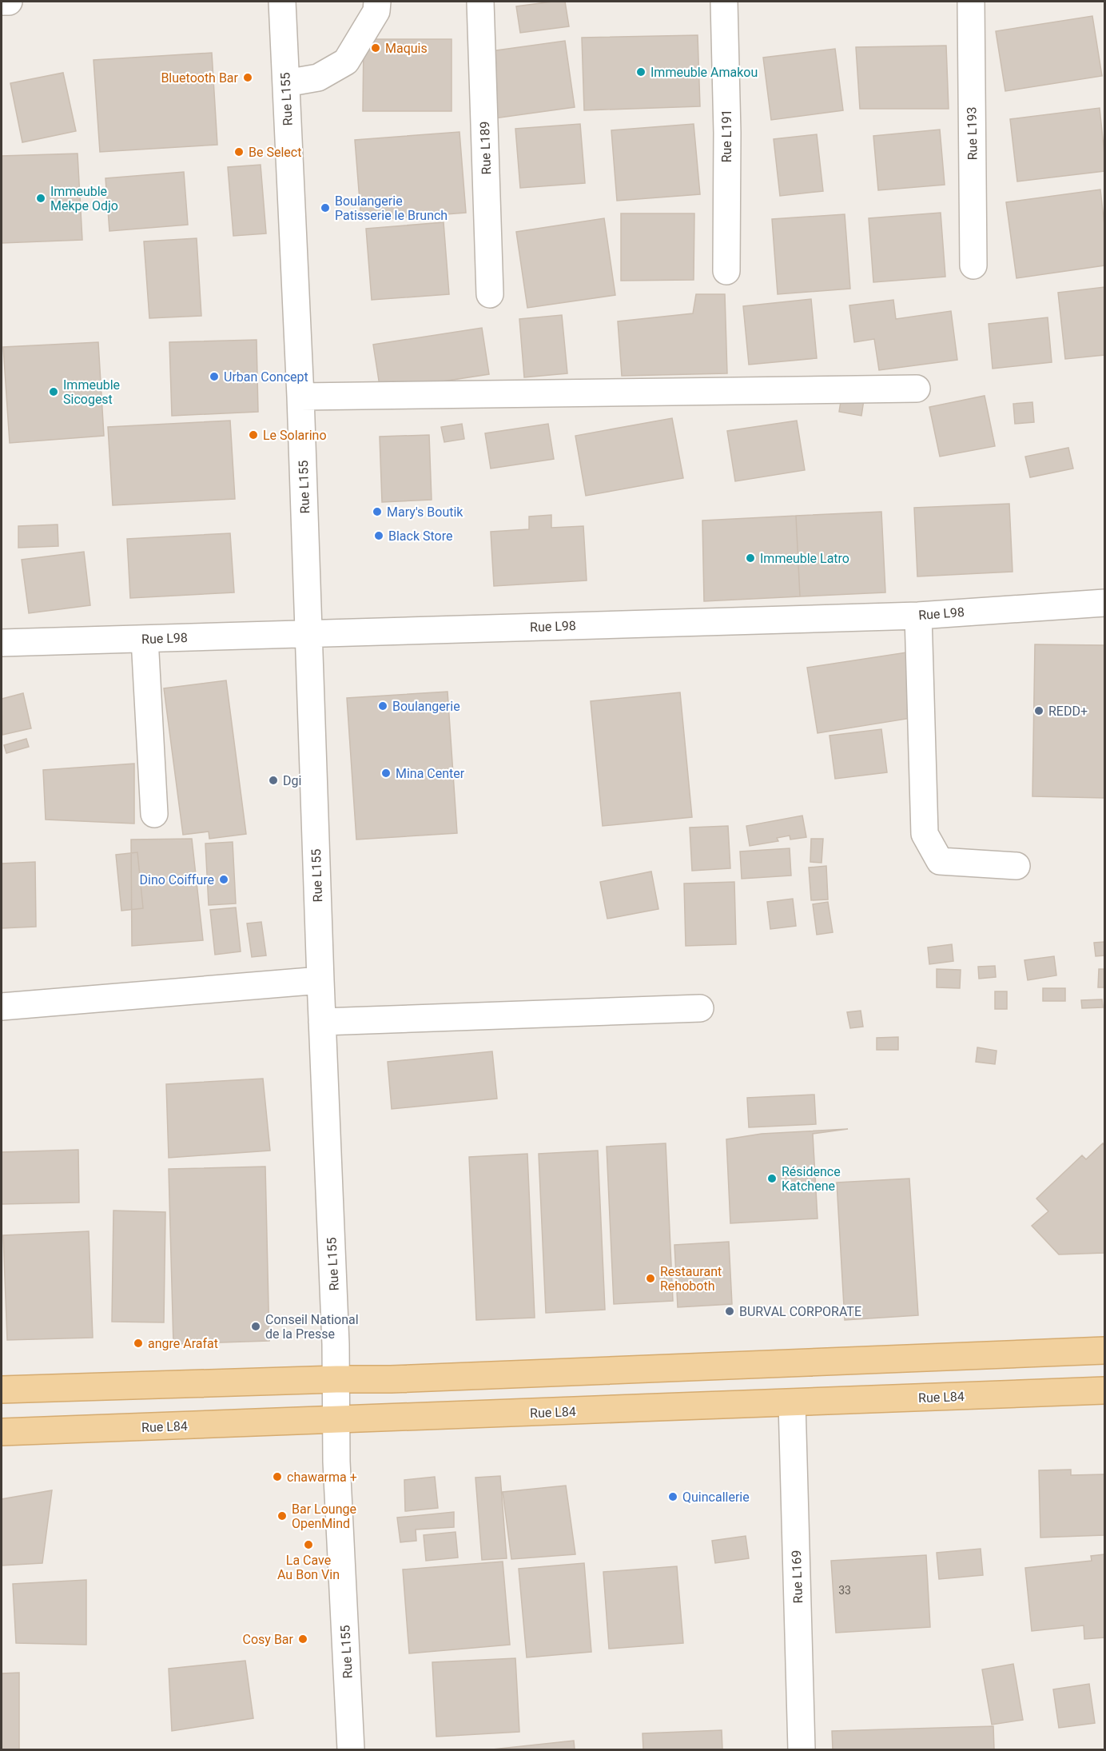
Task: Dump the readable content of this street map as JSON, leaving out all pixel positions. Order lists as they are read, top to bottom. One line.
{"streets":{"main road":["Rue L84"],"street":["Rue L155","Rue L193","Rue L191","Rue L189","Rue L98","Rue L169"]},"crossings":[["Rue L155","Rue L98"],["Rue L155","Rue L84"],["Rue L84","Rue L169"]],"places":["Maquis","Immeuble Amakou","Bluetooth Bar","Be Select","Immeuble Mekpe Odjo","Boulangerie Patisserie le Brunch","Urban Concept","Immeuble Sicogest","Le Solarino","Mary's Boutik","Black Store","Immeuble Latro","Boulangerie","REDD+","Mina Center","Dgi","Dino Coiffure","Résidence Katchene","Restaurant Rehoboth","BURVAL CORPORATE","Conseil National de la Presse","angre Arafat","chawarma +","Quincallerie","Bar Lounge OpenMind","La Cave Au Bon Vin","Cosy Bar"],"house_numbers":["33"]}
